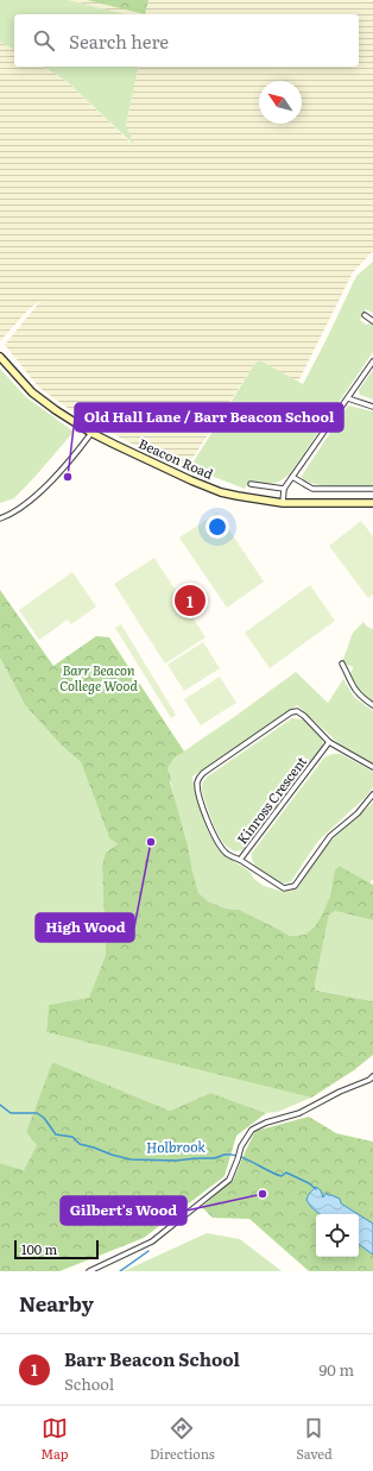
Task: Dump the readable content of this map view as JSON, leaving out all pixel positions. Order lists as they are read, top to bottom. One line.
{"streets":{"main road":["Beacon Road"],"street":["Kinross Crescent"]},"water":["Holbrook"],"parks":["Barr Beacon College Wood"],"places":["Old Hall Lane / Barr Beacon School","High Wood","Gilbert's Wood"],"scale_bar":"100 m","north":"top left","page":{"search":"Search here","pins":"1","scale":"100 m","heading":"Nearby","list":[{"mark":"1","name":"Barr Beacon School","note":"School","value":"90 m"}],"nav":["Map","Directions","Saved"]}}
